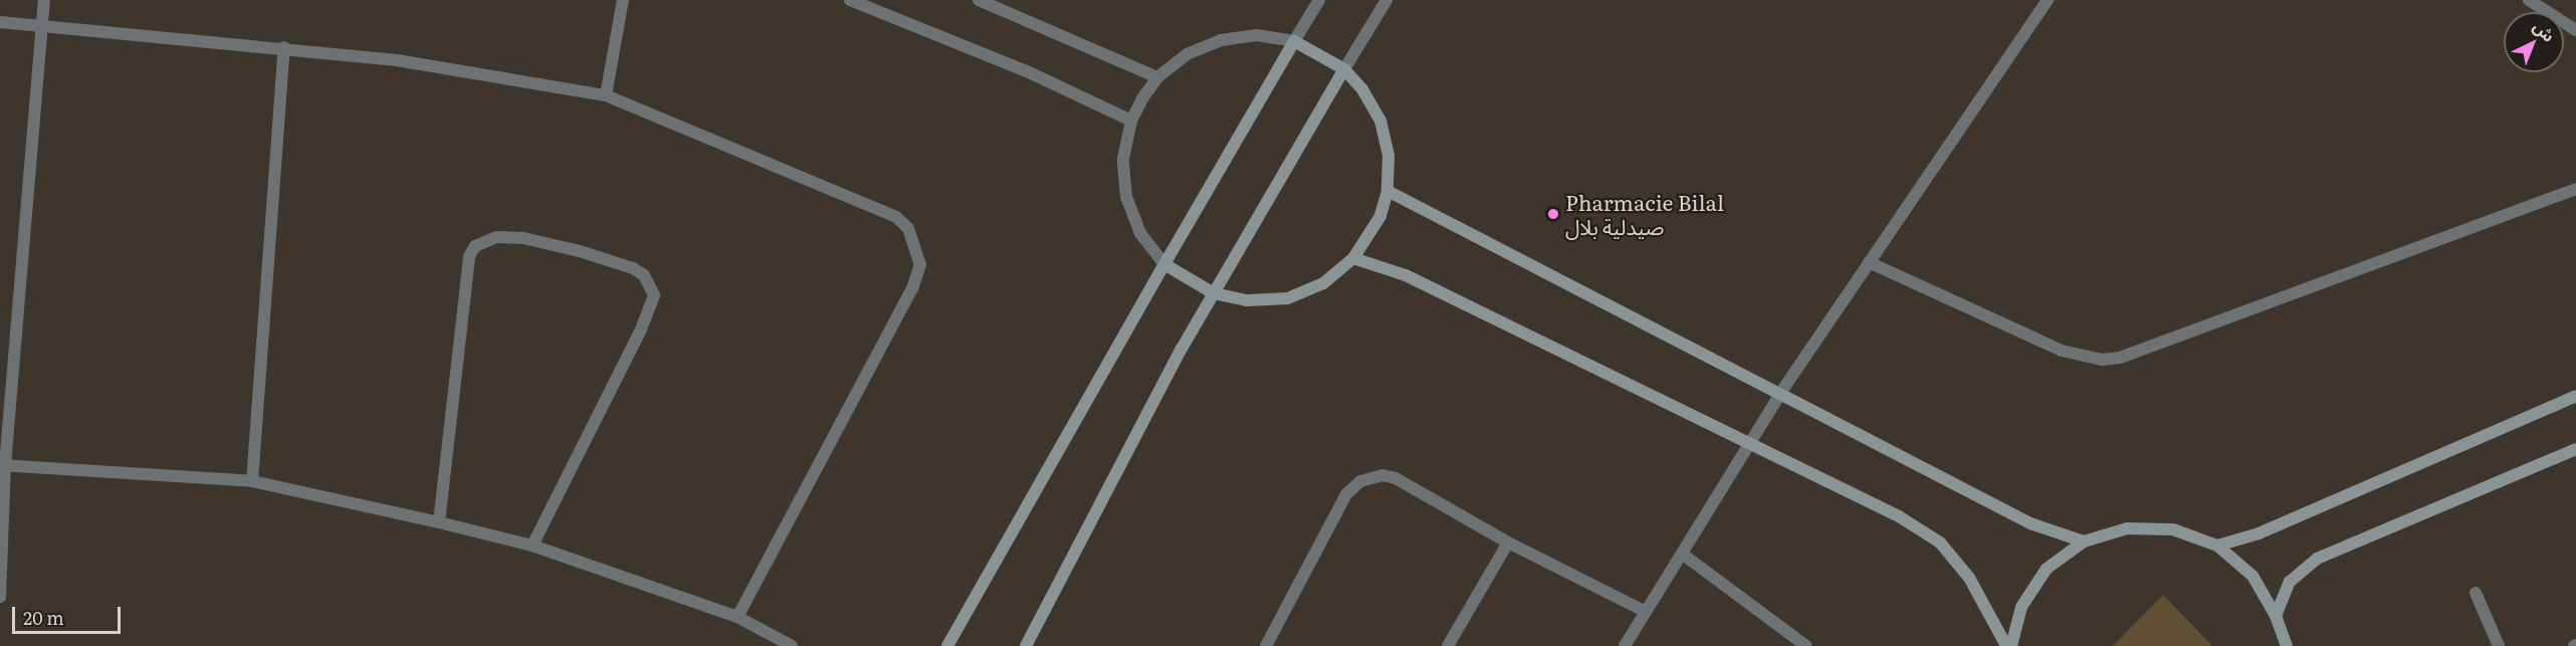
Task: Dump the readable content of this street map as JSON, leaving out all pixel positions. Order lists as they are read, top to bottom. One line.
{"places":["Pharmacie Bilal صيدلية بلال"],"scale_bar":"20 m","north":"top right"}
